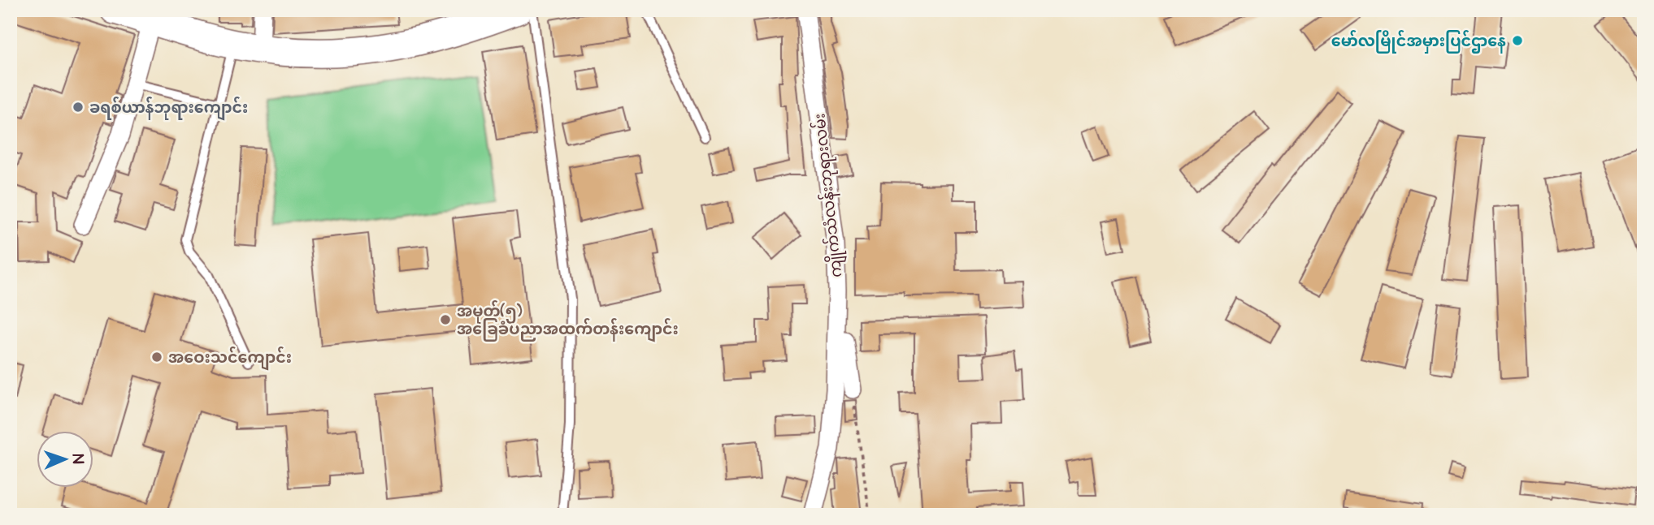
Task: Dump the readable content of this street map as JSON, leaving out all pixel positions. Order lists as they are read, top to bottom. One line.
{"streets":{"street":["ကျိုက်သံလန်းဘုရားလမ်း"]},"places":["မော်လမြိုင်အမှားပြင်ဌာနေ","ခရစ်ယာန်ဘုရားကျောင်း","အမုတ်(၅) အခြေခံပညာအထက်တန်းကျောင်း","အဝေးသင်ကျောင်း"],"north":"right"}
